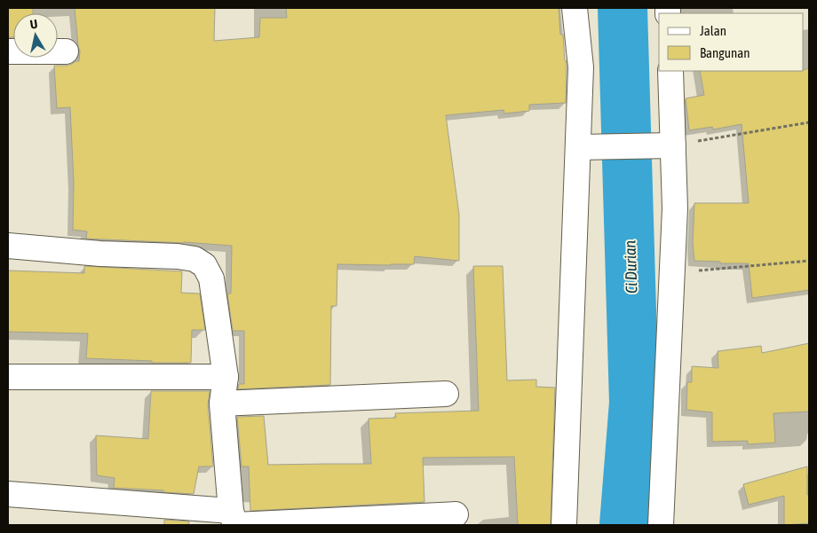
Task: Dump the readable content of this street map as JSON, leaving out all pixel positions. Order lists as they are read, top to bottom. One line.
{"water":["Ci Durian"],"legend":["Jalan","Bangunan"],"north":"top"}
